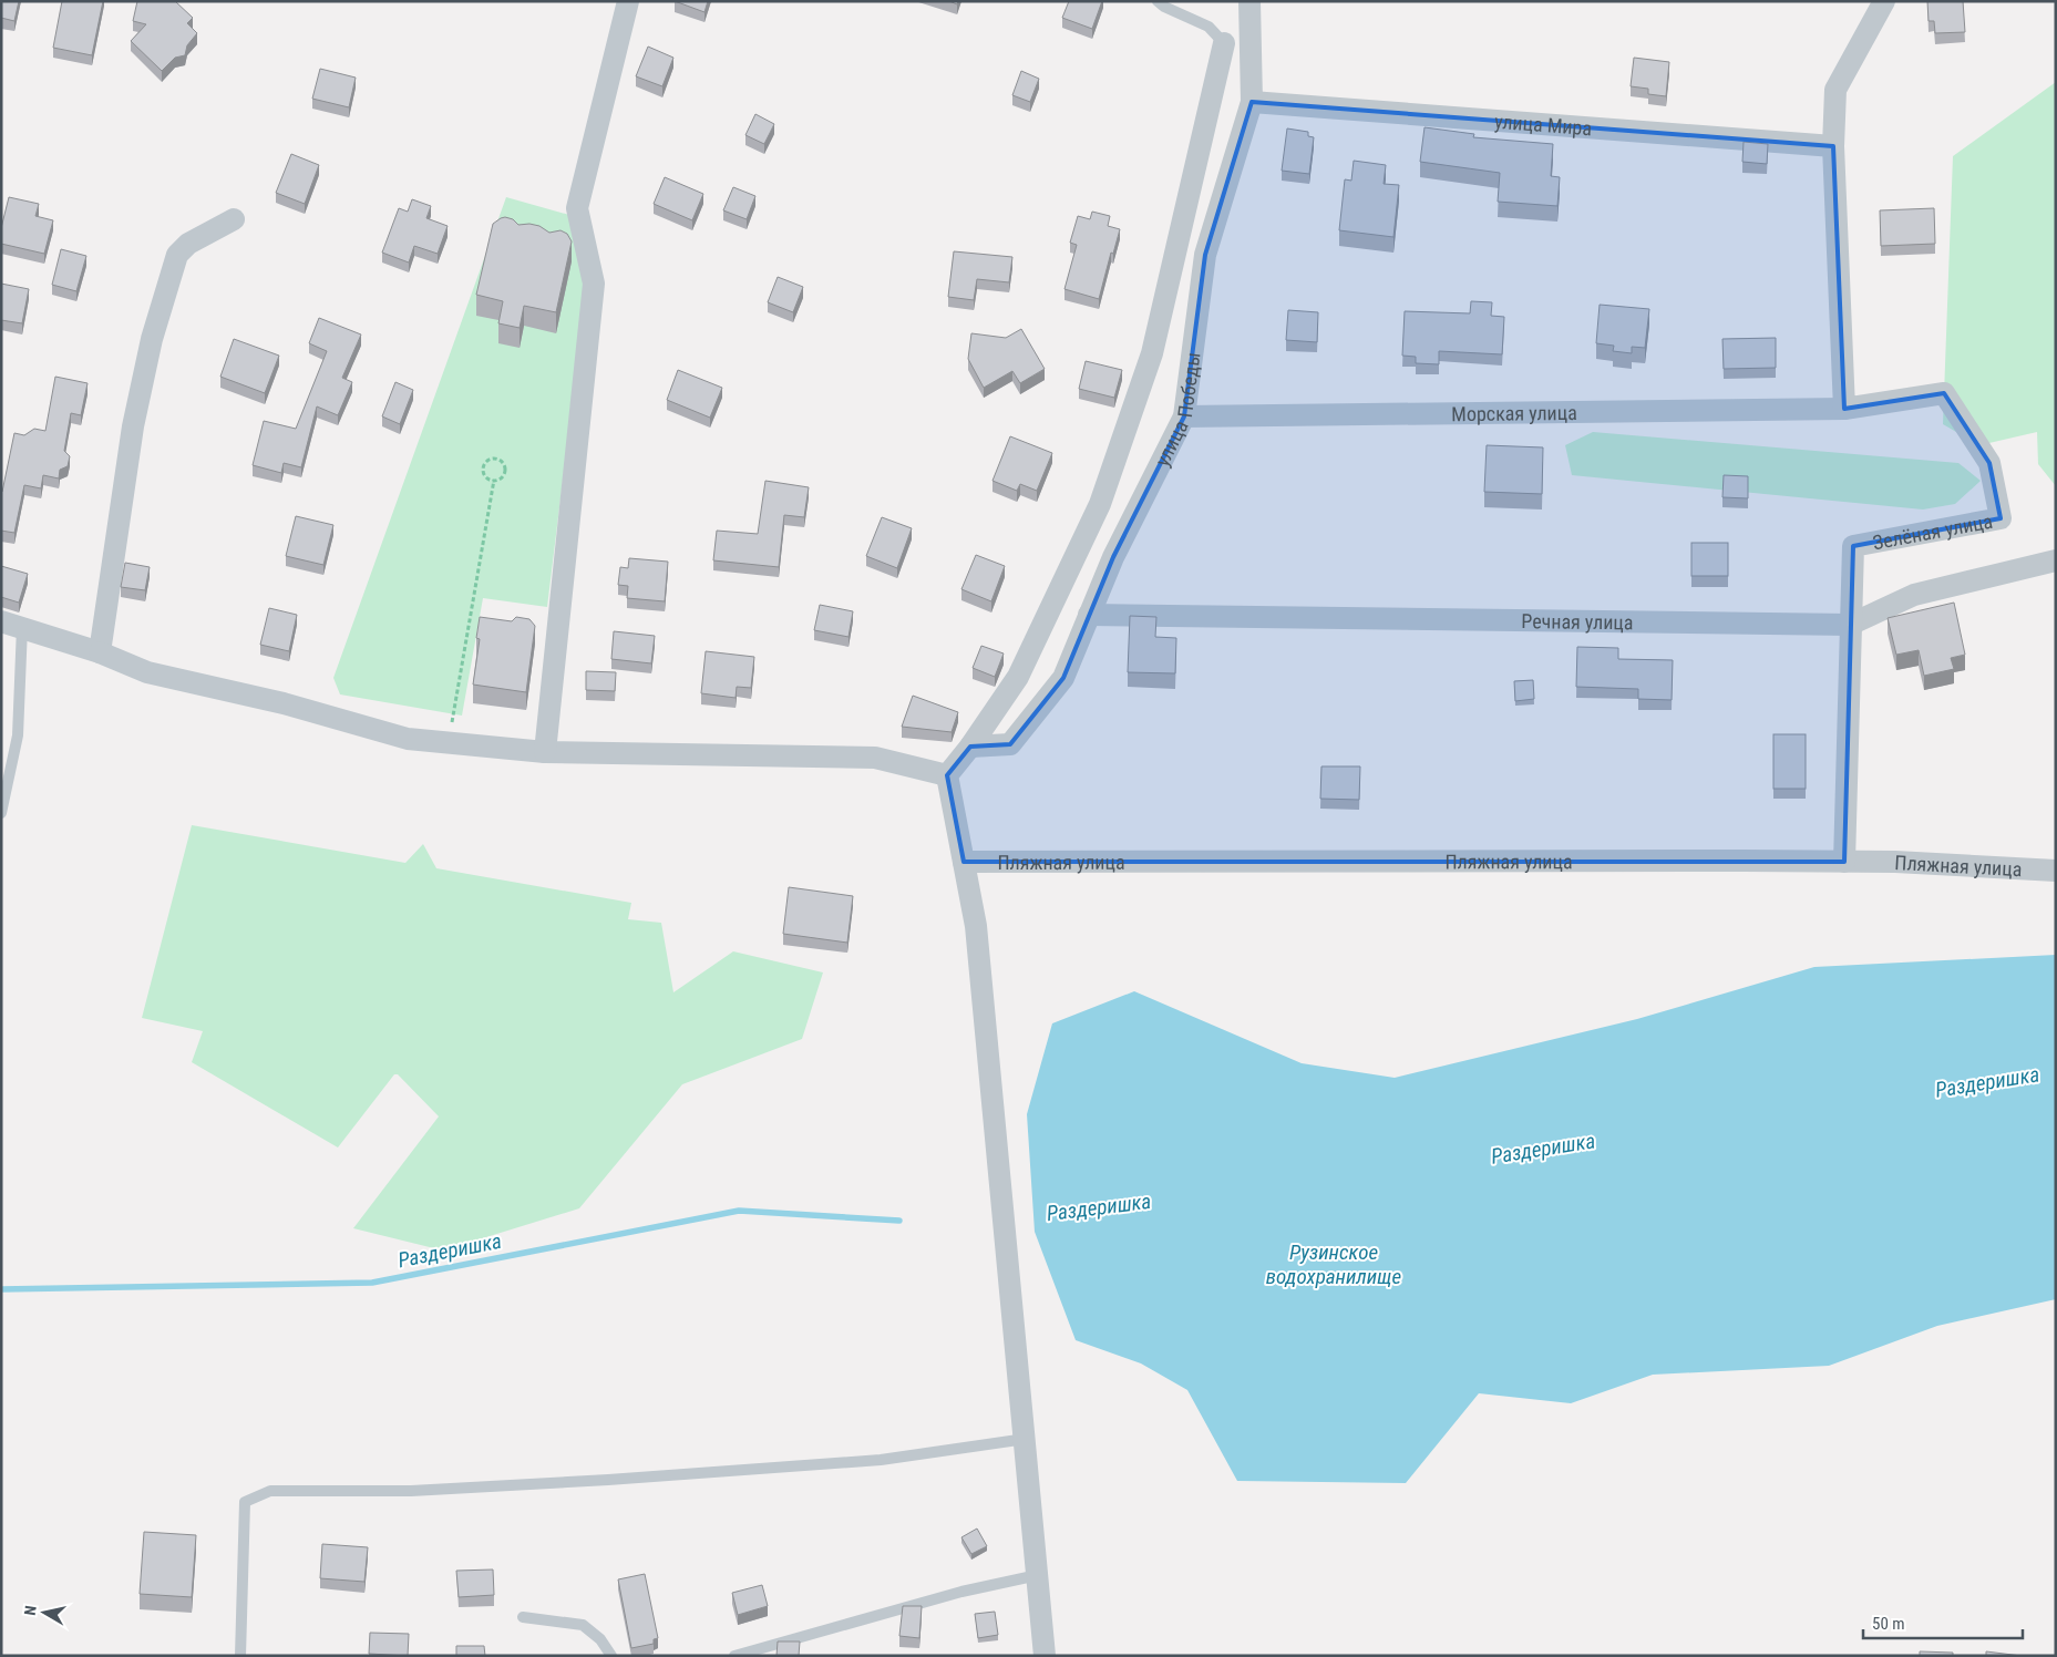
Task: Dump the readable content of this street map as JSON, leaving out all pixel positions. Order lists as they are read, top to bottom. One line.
{"streets":{"street":["улица Мира","улица Победы","Морская улица","Зелёная улица","Речная улица","Пляжная улица"]},"crossings":[["улица Мира","улица Победы"],["улица Победы","Морская улица"],["улица Победы","Речная улица"],["Морская улица","Зелёная улица"],["Зелёная улица","Речная улица"],["Зелёная улица","Пляжная улица"]],"water":["Раздеришка","Рузинское водохранилище"],"scale_bar":"50 m","north":"left"}
